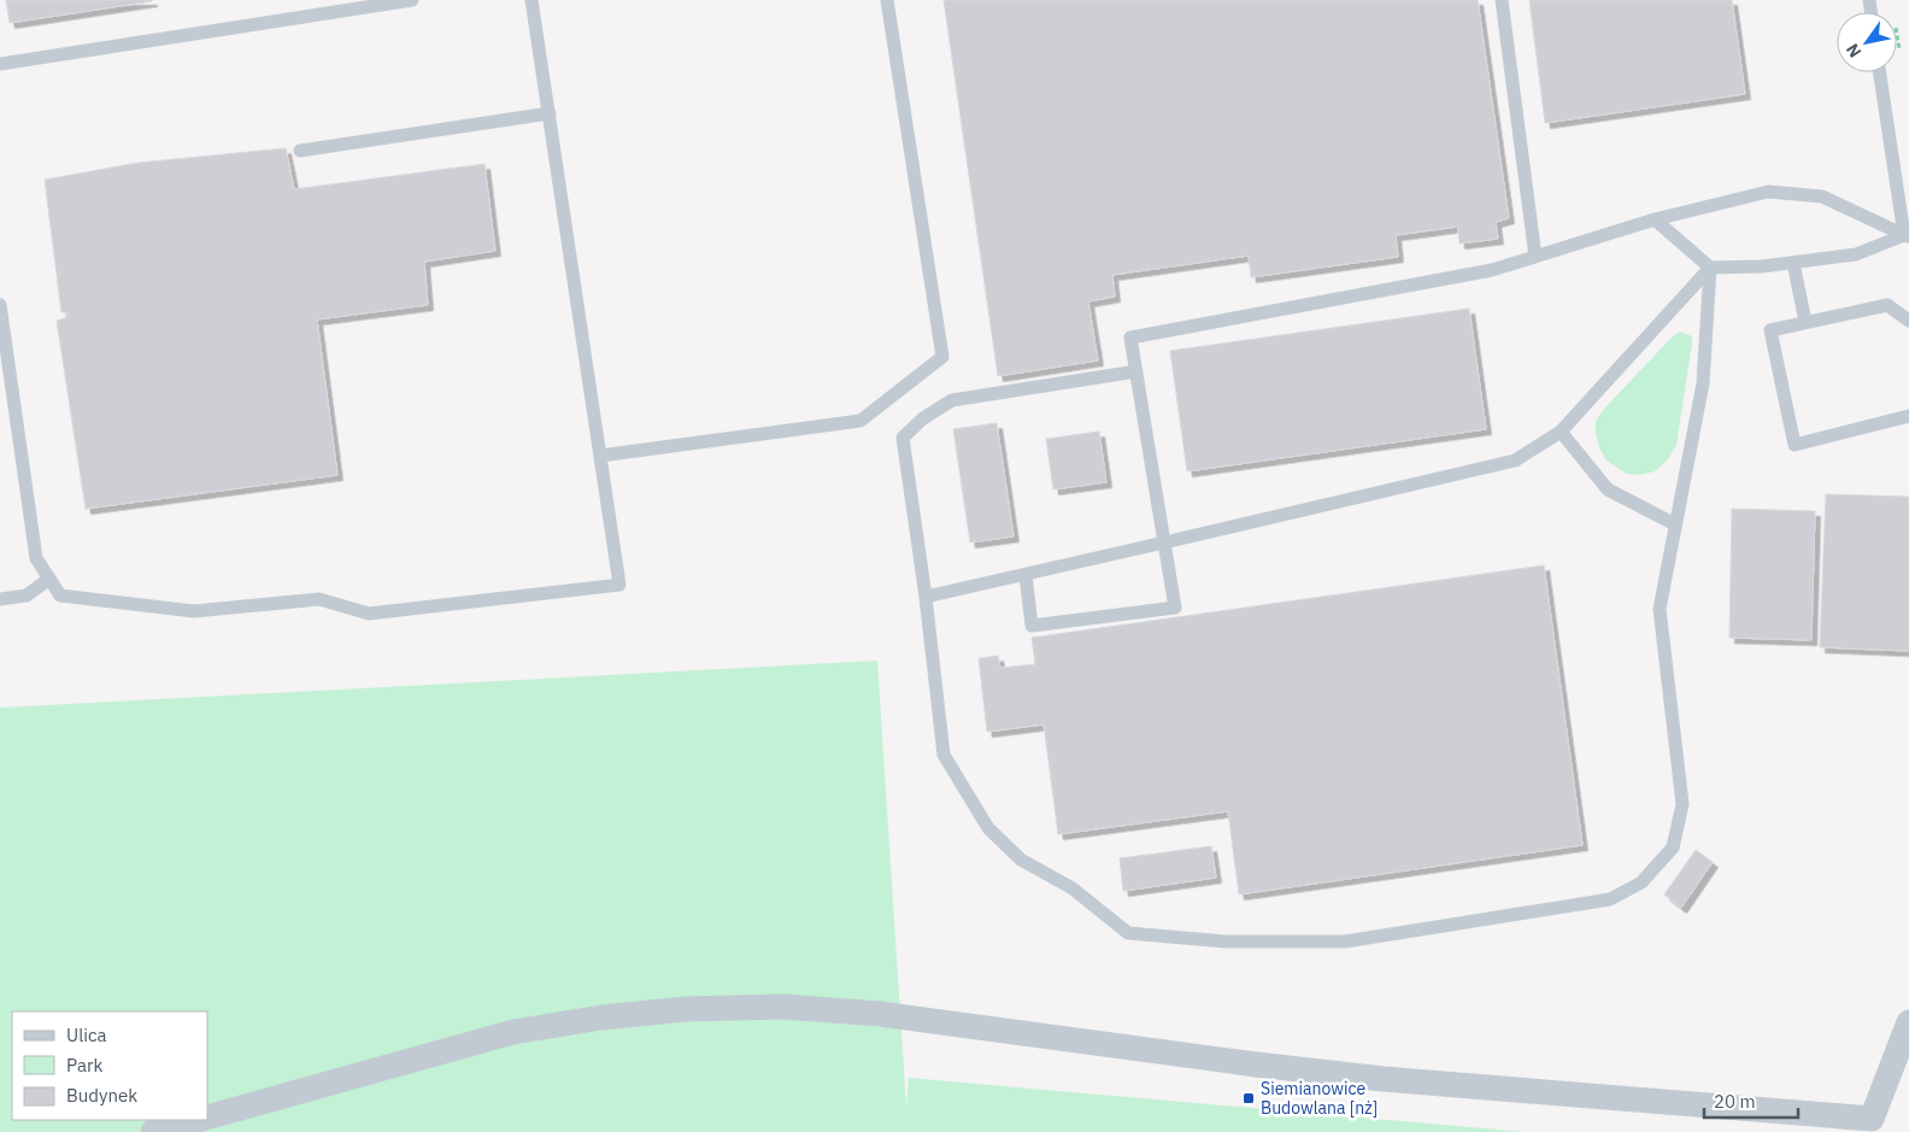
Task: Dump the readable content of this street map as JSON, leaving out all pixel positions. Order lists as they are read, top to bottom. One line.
{"places":{"transit":["Siemianowice Budowlana [nż]"]},"legend":["Ulica","Park","Budynek"],"scale_bar":"20 m","north":"bottom left"}
